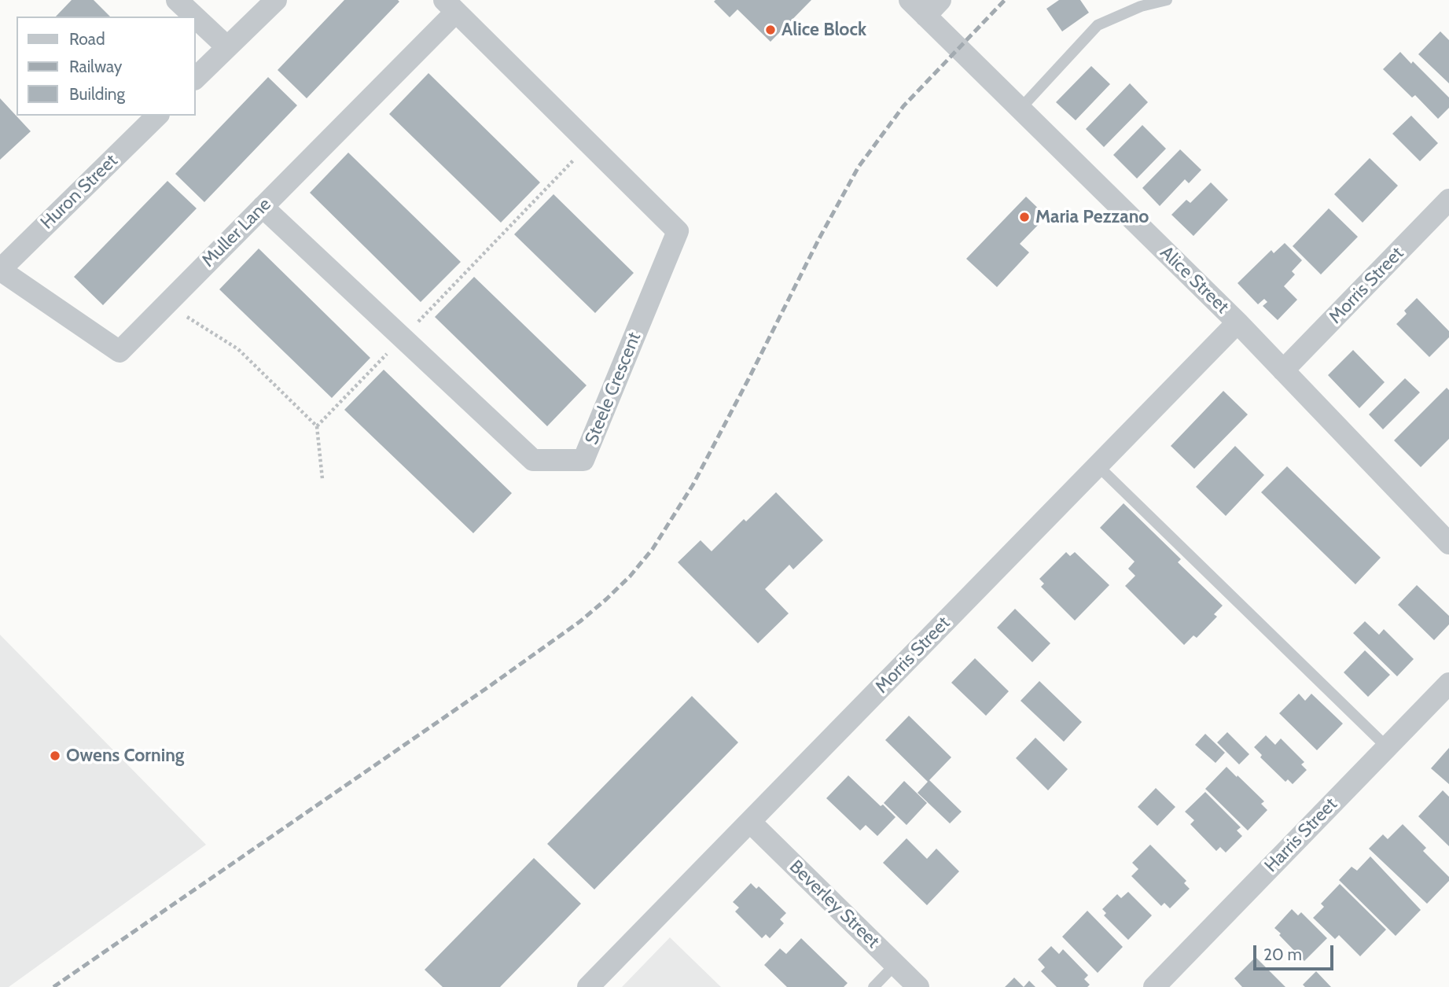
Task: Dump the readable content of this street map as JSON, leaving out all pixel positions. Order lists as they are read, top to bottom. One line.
{"streets":{"street":["Huron Street","Muller Lane","Alice Street","Morris Street","Steele Crescent","Harris Street","Beverley Street"]},"crossings":[["Huron Street","Muller Lane"],["Muller Lane","Steele Crescent"],["Alice Street","Morris Street"],["Morris Street","Beverley Street"]],"places":["Alice Block","Maria Pezzano","Owens Corning"],"legend":["Road","Railway","Building"],"scale_bar":"20 m"}
